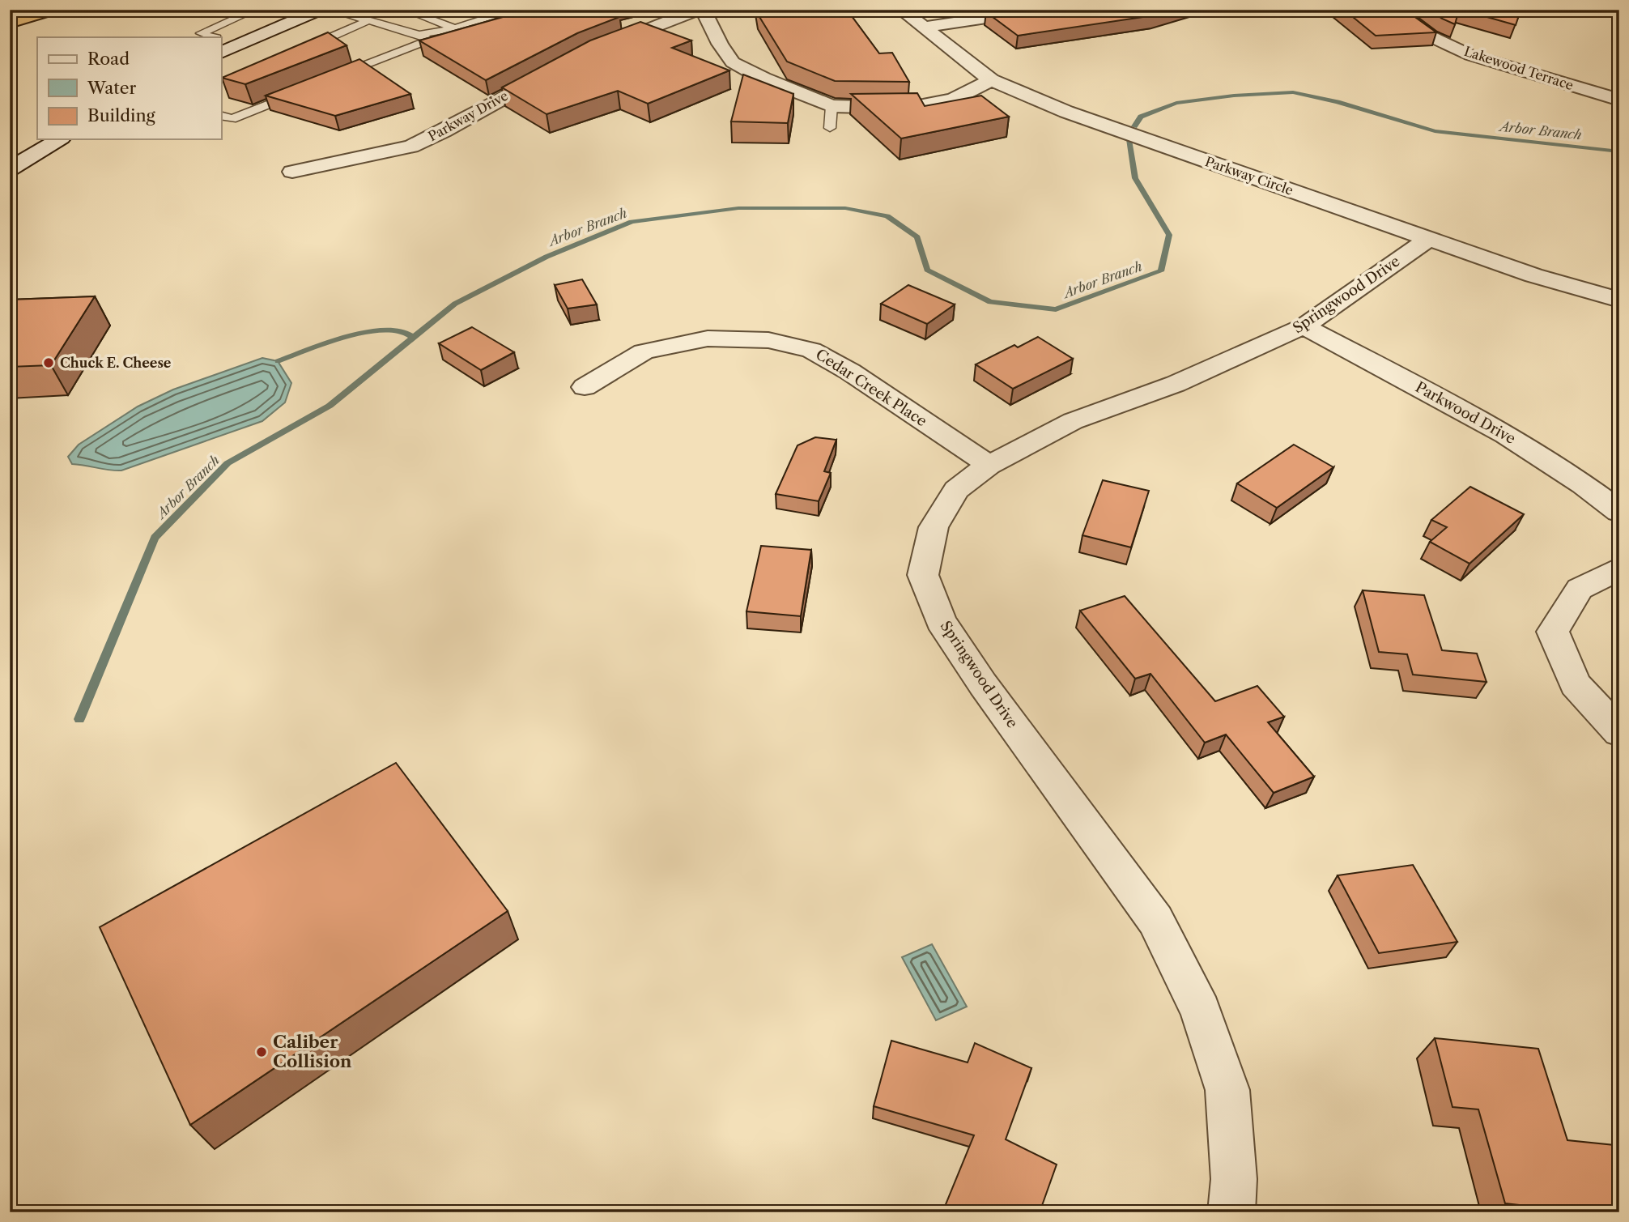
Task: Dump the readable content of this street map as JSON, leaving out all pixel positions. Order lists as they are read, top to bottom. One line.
{"streets":{"street":["Lakewood Terrace","Parkway Drive","Parkway Circle","Springwood Drive","Cedar Creek Place","Parkwood Drive"]},"crossings":[["Parkway Circle","Springwood Drive"],["Springwood Drive","Cedar Creek Place"],["Springwood Drive","Parkwood Drive"]],"water":["Arbor Branch"],"places":["Chuck E. Cheese","Caliber Collision"],"legend":["Road","Water","Building"]}
